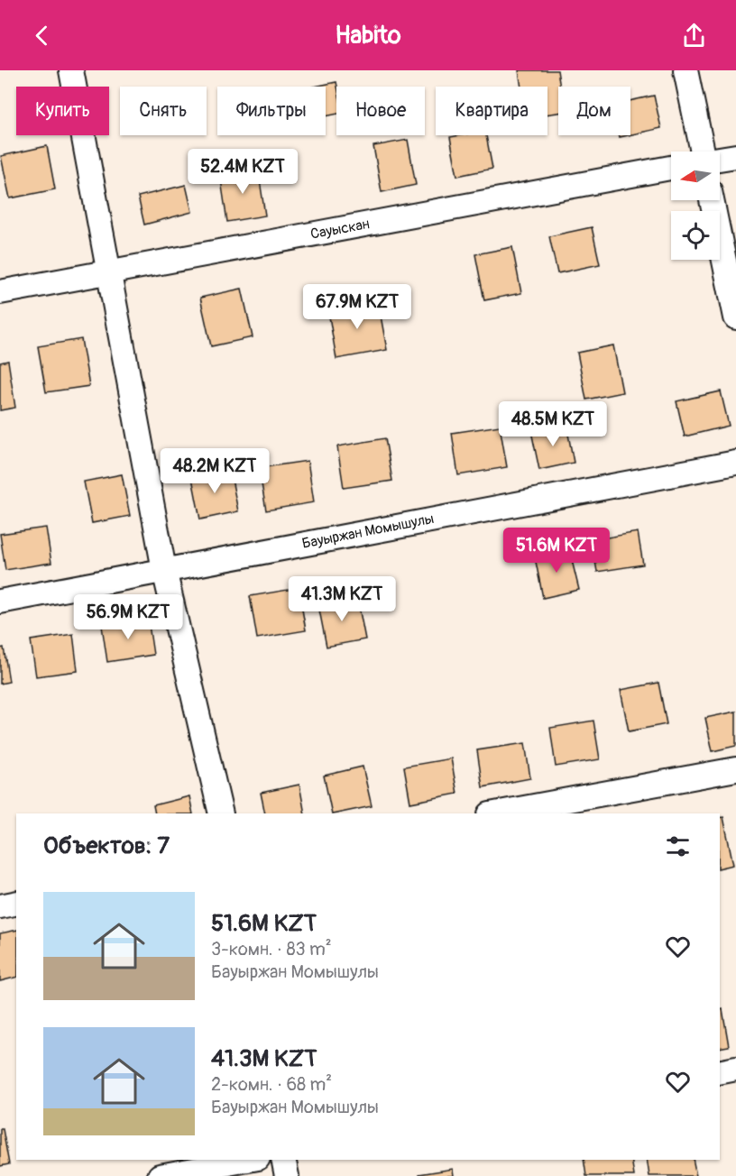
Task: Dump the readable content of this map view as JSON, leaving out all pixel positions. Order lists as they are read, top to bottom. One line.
{"streets":{"street":["Сауыскан","Бауыржан Момышулы"]},"north":"left","page":{"header":"Habito","chip":["Купить","Снять","Фильтры","Новое","Квартира","Дом"],"price":["52.4M KZT","67.9M KZT","48.5M KZT","48.2M KZT","51.6M KZT","41.3M KZT","56.9M KZT"],"heading":"Объектов: 7","list":[{"name":"51.6M KZT","note":"3-комн. · 83 m² · Бауыржан Момышулы"},{"name":"41.3M KZT","note":"2-комн. · 68 m² · Бауыржан Момышулы"}]}}
